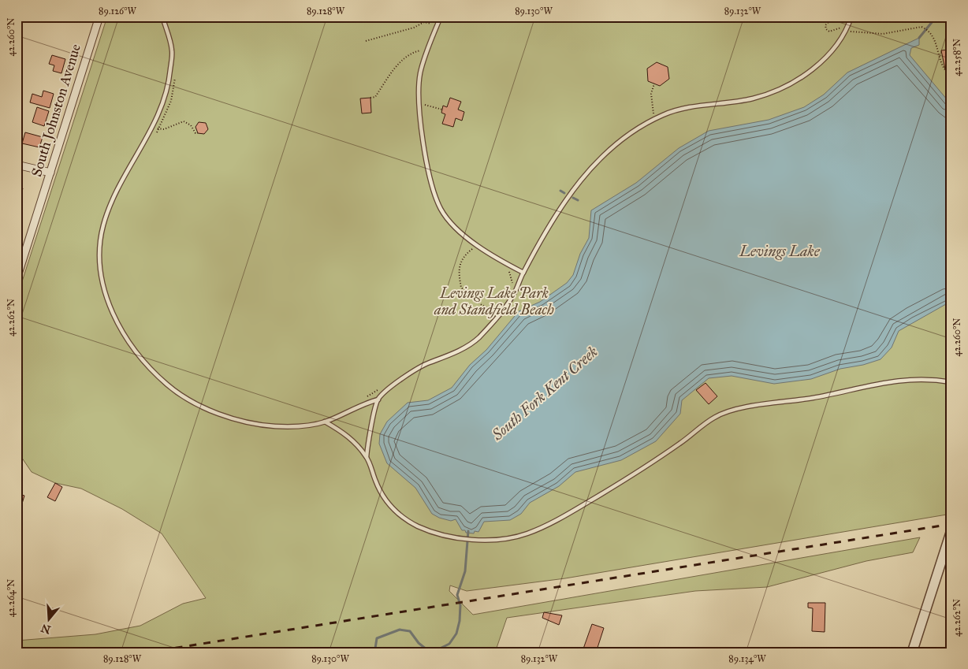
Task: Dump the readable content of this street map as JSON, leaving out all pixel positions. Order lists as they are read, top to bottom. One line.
{"streets":{"street":["South Johnston Avenue"]},"water":["Levings Lake","South Fork Kent Creek"],"parks":["Levings Lake Park and Standfield Beach"],"north":"bottom","coordinates":["89.126°W","89.128°W","89.130°W","89.132°W","42.260°N","42.258°N","42.262°N","42.264°N","89.134°W"]}
